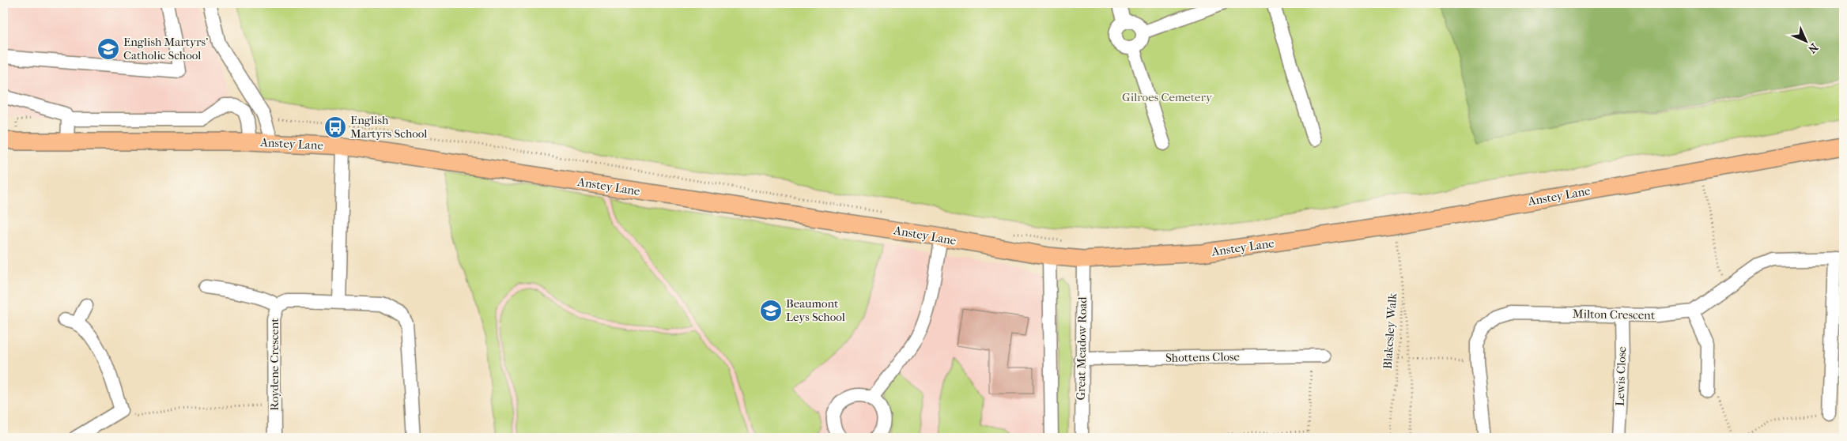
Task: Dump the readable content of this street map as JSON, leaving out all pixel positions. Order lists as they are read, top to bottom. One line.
{"streets":{"main road":["Anstey Lane"],"street":["Milton Crescent","Great Meadow Road","Shottens Close","Roydene Crescent","Lewis Close"],"path":["Blakesley Walk"]},"crossings":[["Anstey Lane","Blakesley Walk"],["Anstey Lane","Great Meadow Road"],["Milton Crescent","Lewis Close"],["Great Meadow Road","Shottens Close"]],"parks":["Gilroes Cemetery"],"places":{"school or university":["English Martyrs' Catholic School","Beaumont Leys School"],"bus stop":["English Martyrs School"]},"north":"bottom right"}
